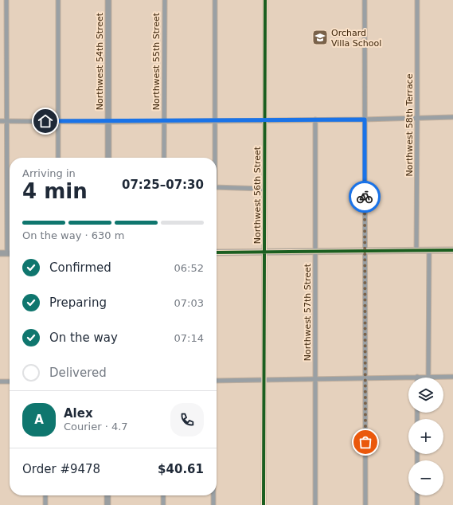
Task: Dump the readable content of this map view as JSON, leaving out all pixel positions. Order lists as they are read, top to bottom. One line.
{"streets":{"main road":["Northwest 54th Street"],"street":["Northwest 55th Street","Northwest 58th Terrace","Northwest 56th Street","Northwest 57th Street"]},"places":{"school or university":["Orchard Villa School"]},"page":{"heading":["4 min","Arriving in","07:25–07:30"],"panel":["Alex","Courier · 4.7","Order #9478","$40.61"],"bar":"On the way · 630 m","list":[["Confirmed","06:52"],["Preparing","07:03"],["On the way","07:14"],"Delivered"],"map_buttons":["+","−"],"round":"A"}}
